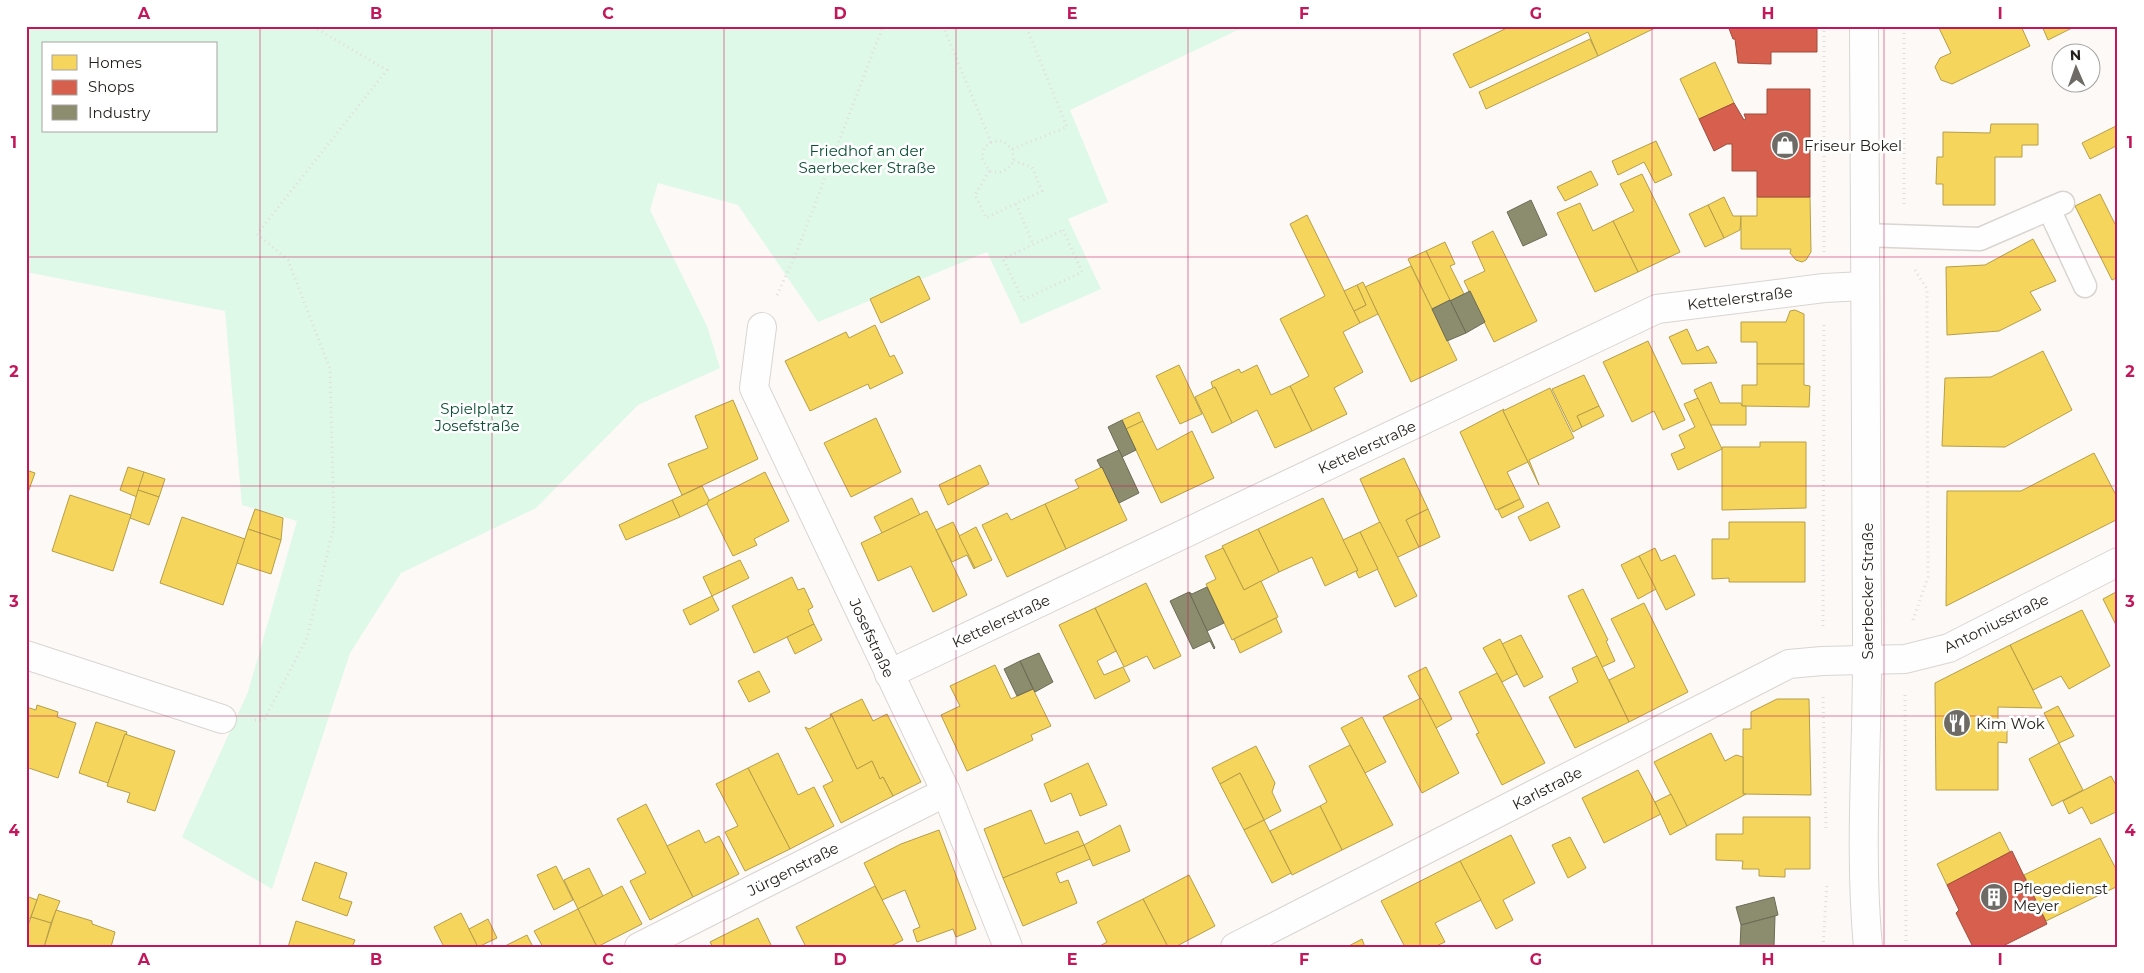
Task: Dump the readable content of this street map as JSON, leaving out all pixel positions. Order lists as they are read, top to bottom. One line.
{"streets":{"street":["Kettelerstraße","Saerbecker Straße","Antoniusstraße","Josefstraße","Karlstraße","Jürgenstraße"]},"crossings":[["Kettelerstraße","Saerbecker Straße"],["Kettelerstraße","Josefstraße"],["Saerbecker Straße","Antoniusstraße"],["Saerbecker Straße","Karlstraße"],["Antoniusstraße","Karlstraße"],["Josefstraße","Jürgenstraße"]],"parks":["Friedhof an der Saerbecker Straße","Spielplatz Josefstraße"],"places":{"shop":["Friseur Bokel"],"restaurant":["Kim Wok"],"building":["Pflegedienst Meyer"]},"legend":["Homes","Shops","Industry"],"north":"top","grid":{"columns":["A","B","C","D","E","F","G","H","I"],"rows":["1","2","3","4"]}}
